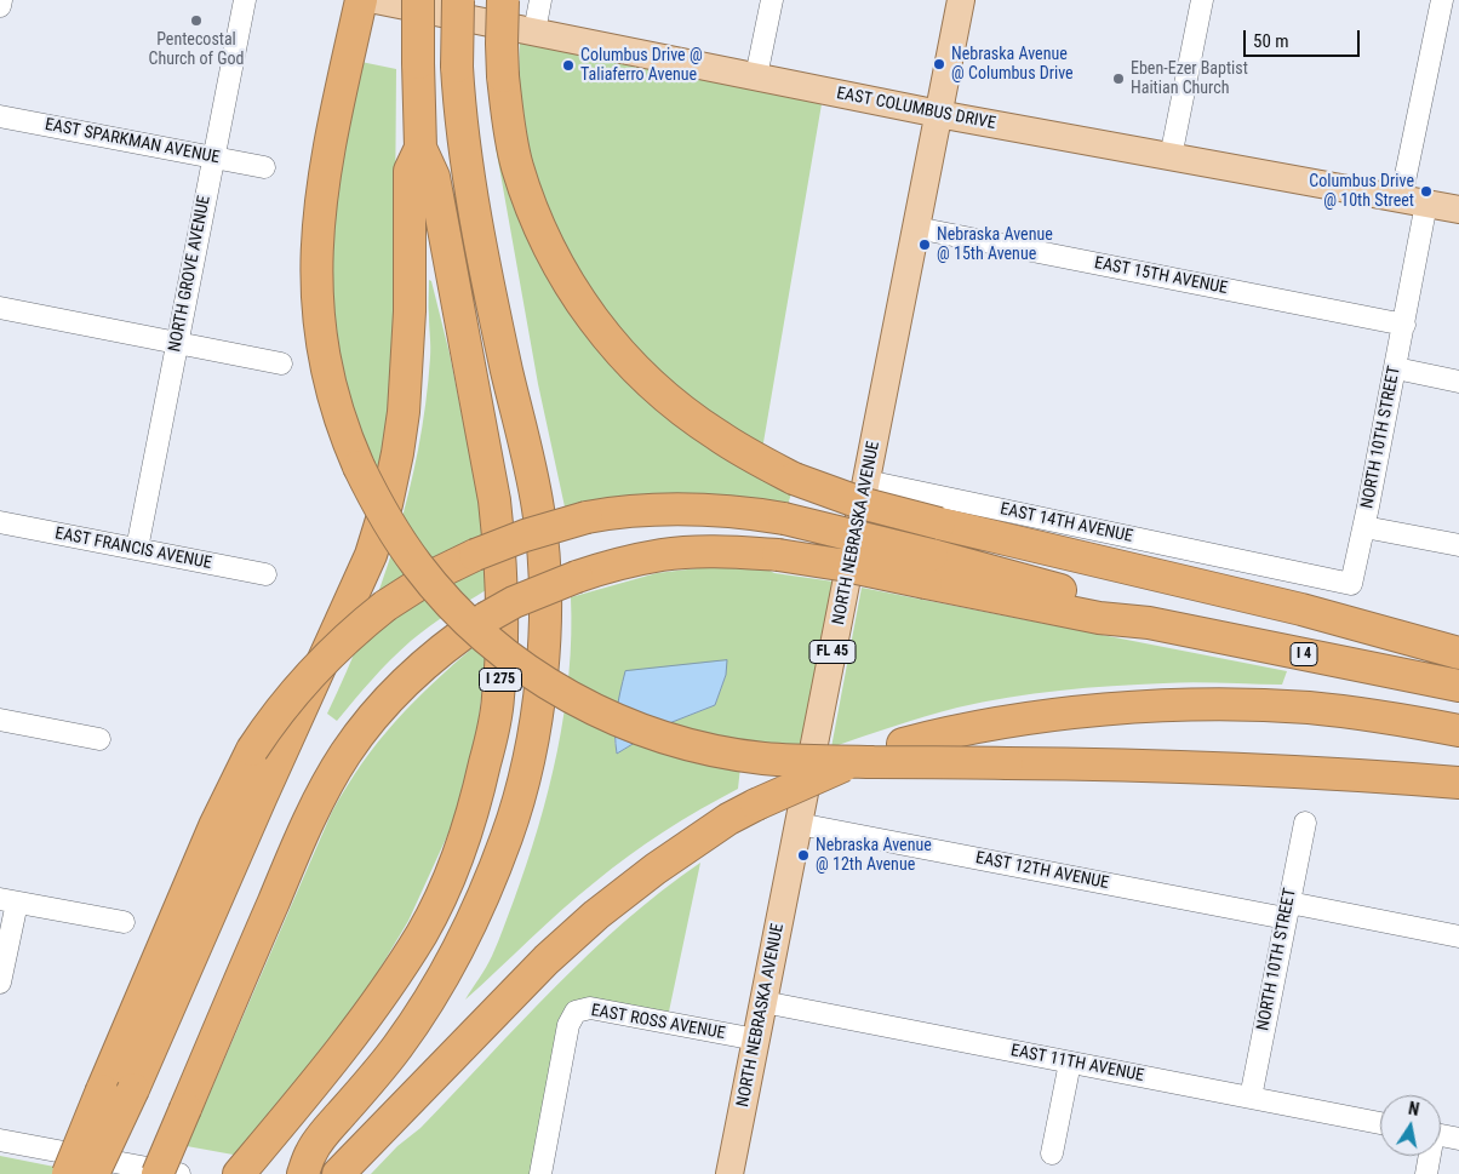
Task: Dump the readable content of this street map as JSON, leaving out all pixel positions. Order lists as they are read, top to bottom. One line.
{"streets":{"highway":["I 4","I 275"],"main road":["EAST COLUMBUS DRIVE","NORTH NEBRASKA AVENUE","FL 45"],"street":["EAST SPARKMAN AVENUE","NORTH GROVE AVENUE","EAST 15TH AVENUE","NORTH 10TH STREET","EAST 14TH AVENUE","EAST FRANCIS AVENUE","EAST 12TH AVENUE","EAST ROSS AVENUE","EAST 11TH AVENUE"]},"crossings":[["EAST COLUMBUS DRIVE","NORTH 10TH STREET"],["EAST COLUMBUS DRIVE","NORTH NEBRASKA AVENUE"],["EAST SPARKMAN AVENUE","NORTH GROVE AVENUE"],["NORTH GROVE AVENUE","EAST FRANCIS AVENUE"],["EAST 15TH AVENUE","NORTH 10TH STREET"],["EAST 15TH AVENUE","NORTH NEBRASKA AVENUE"],["NORTH 10TH STREET","EAST 14TH AVENUE"],["NORTH 10TH STREET","EAST 12TH AVENUE"],["NORTH 10TH STREET","EAST 11TH AVENUE"],["EAST 14TH AVENUE","NORTH NEBRASKA AVENUE"],["NORTH NEBRASKA AVENUE","EAST 12TH AVENUE"],["NORTH NEBRASKA AVENUE","EAST ROSS AVENUE"],["NORTH NEBRASKA AVENUE","EAST 11TH AVENUE"]],"places":["Pentecostal Church of God","Nebraska Avenue @ Columbus Drive","Columbus Drive @ Taliaferro Avenue","Eben-Ezer Baptist Haitian Church","Columbus Drive @ 10th Street","Nebraska Avenue @ 15th Avenue","Nebraska Avenue @ 12th Avenue"],"scale_bar":"50 m","north":"top"}
